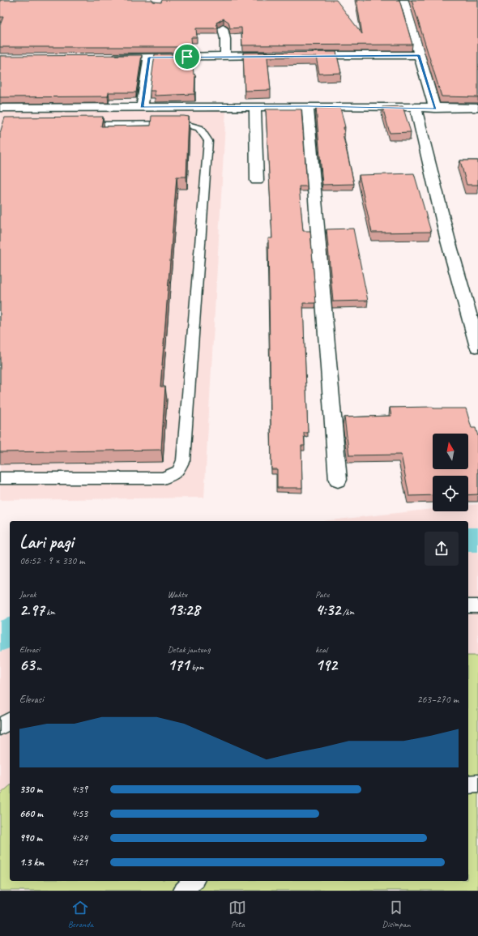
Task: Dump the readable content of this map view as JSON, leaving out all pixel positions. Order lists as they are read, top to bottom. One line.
{"north":"top","page":{"heading":["Lari pagi","06:52 · 9 × 330 m"],"stats":[["Jarak","2.97 km"],["Waktu","13:28"],["Pace","4:32 /km"],["Elevasi","63 m"],["Detak jantung","171 bpm"],["kcal","192"]],"chart":["Elevasi","263–270 m"],"list":[{"name":"330 m","note":"4:39"},{"name":"660 m","note":"4:53"},{"name":"990 m","note":"4:24"},{"name":"1.3 km","note":"4:21"}],"tabs":["Beranda","Peta","Disimpan"]}}
